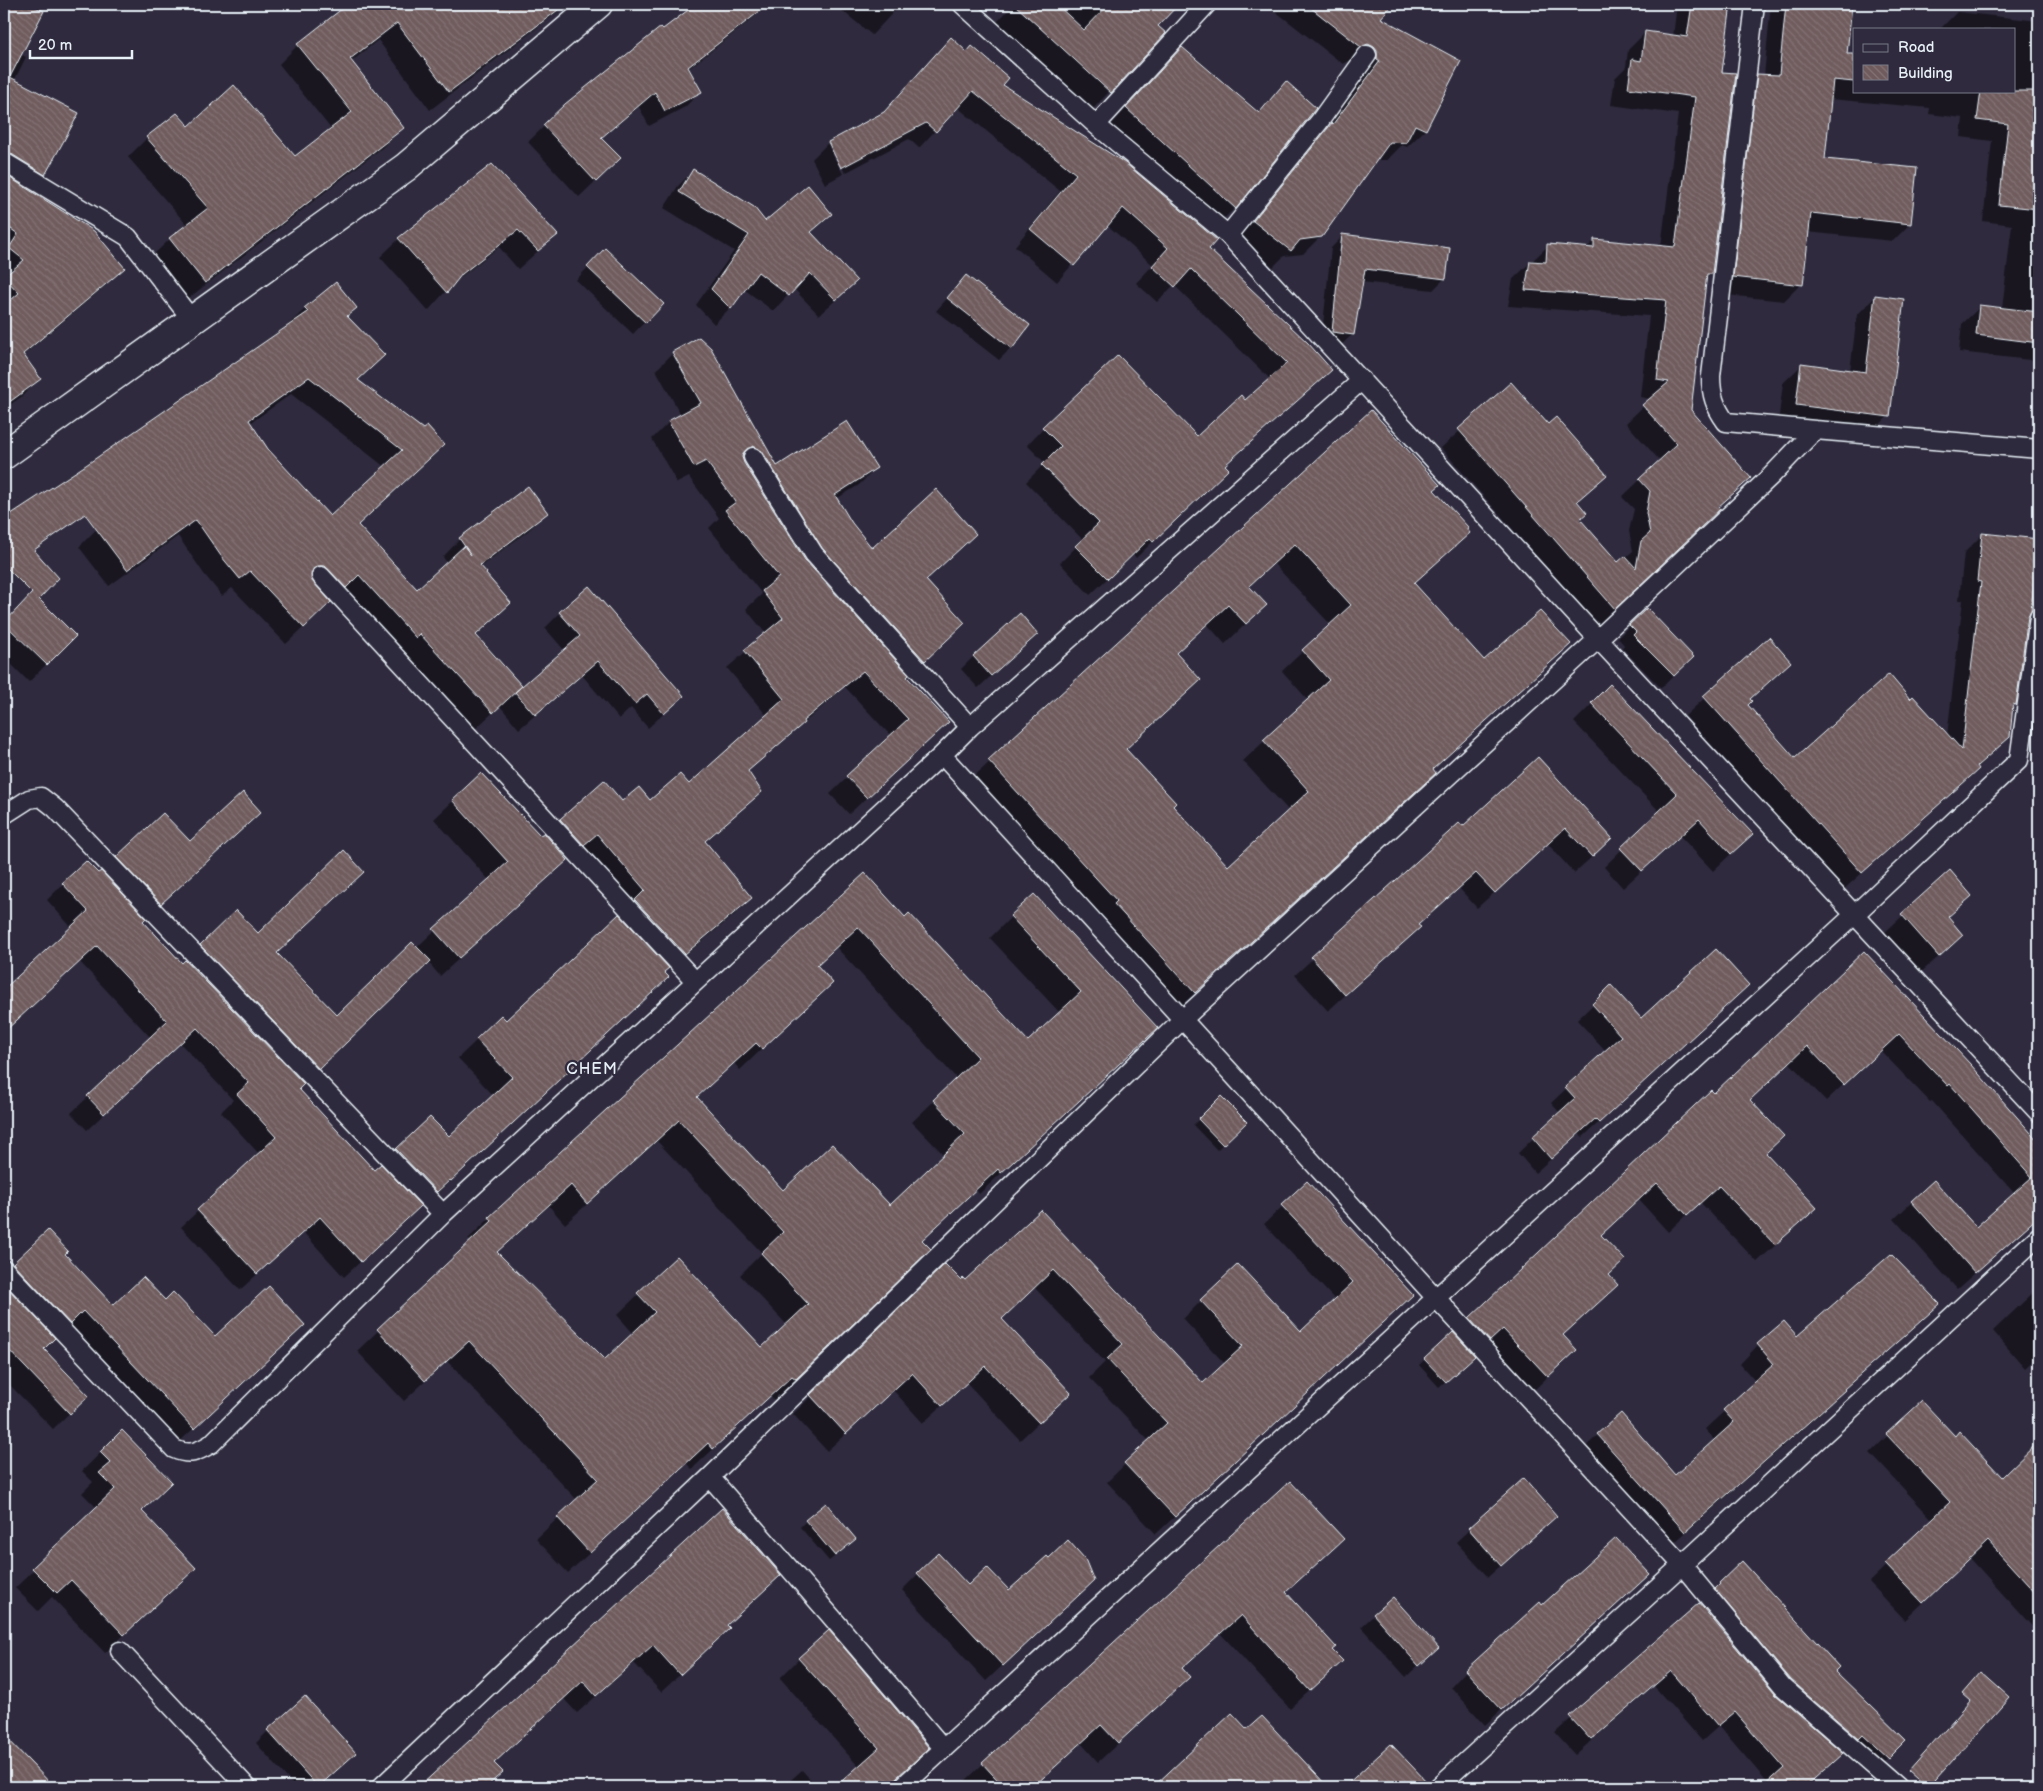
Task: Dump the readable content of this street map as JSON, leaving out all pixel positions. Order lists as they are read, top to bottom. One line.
{"districts":["CHEM"],"legend":["Road","Building"],"scale_bar":"20 m"}
